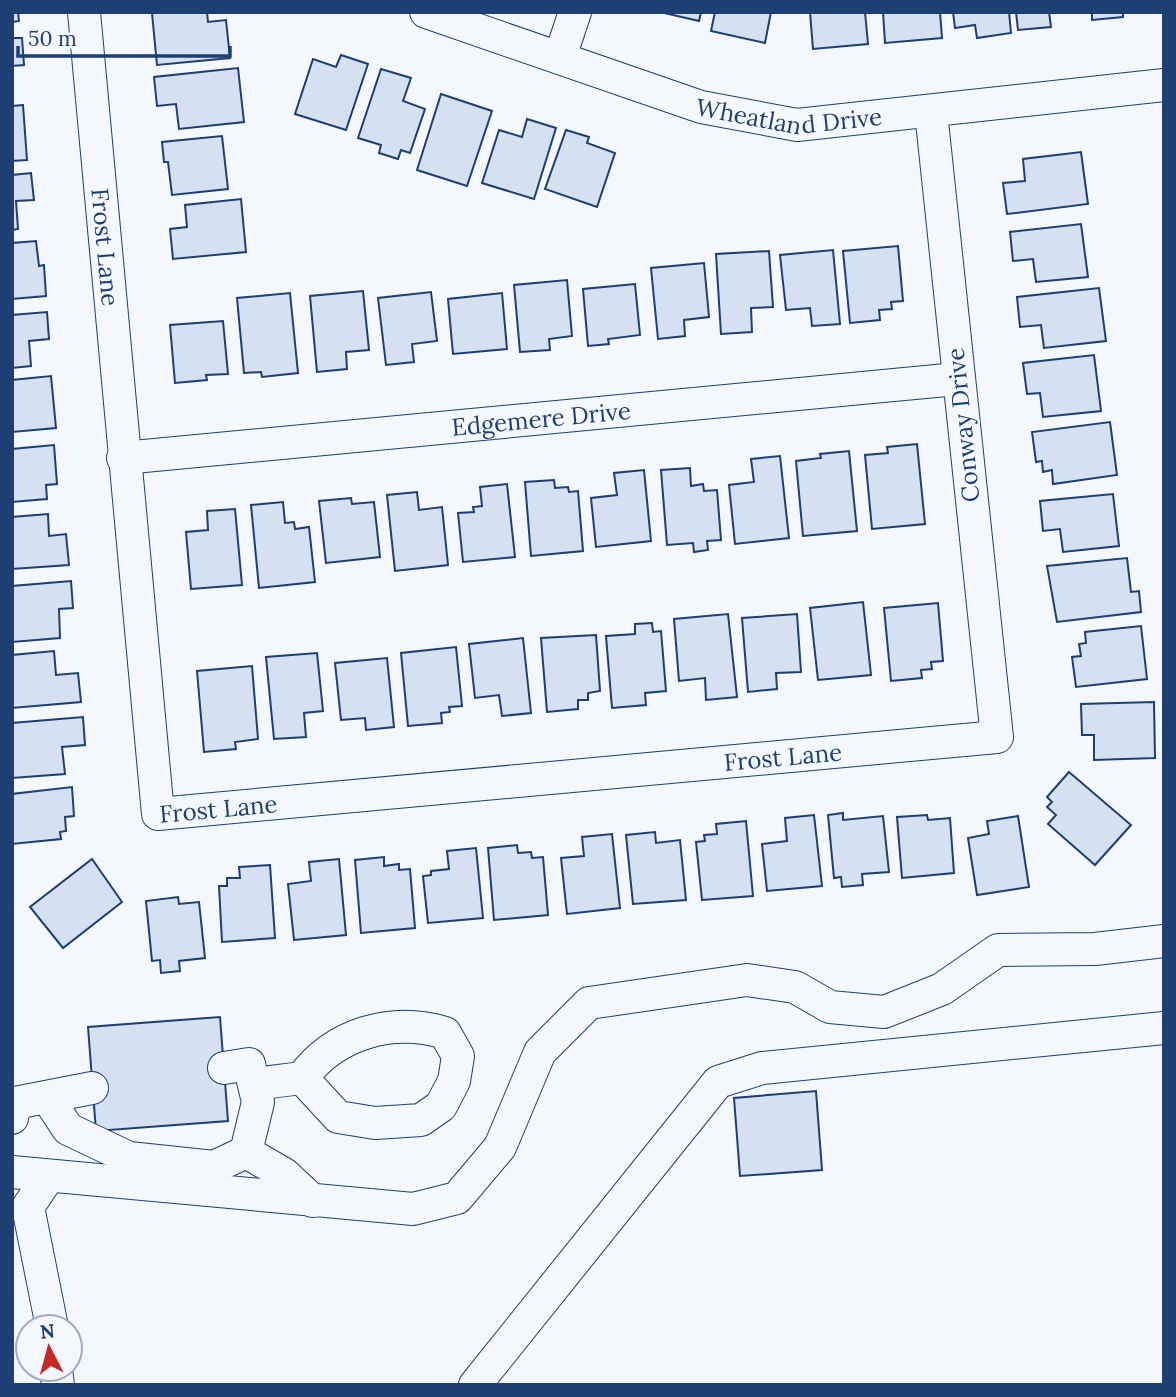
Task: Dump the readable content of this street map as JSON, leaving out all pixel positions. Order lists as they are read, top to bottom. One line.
{"streets":{"street":["Wheatland Drive","Frost Lane","Edgemere Drive","Conway Drive"]},"crossings":[["Wheatland Drive","Conway Drive"],["Frost Lane","Edgemere Drive"],["Frost Lane","Conway Drive"],["Edgemere Drive","Conway Drive"]],"scale_bar":"50 m","north":"top"}
